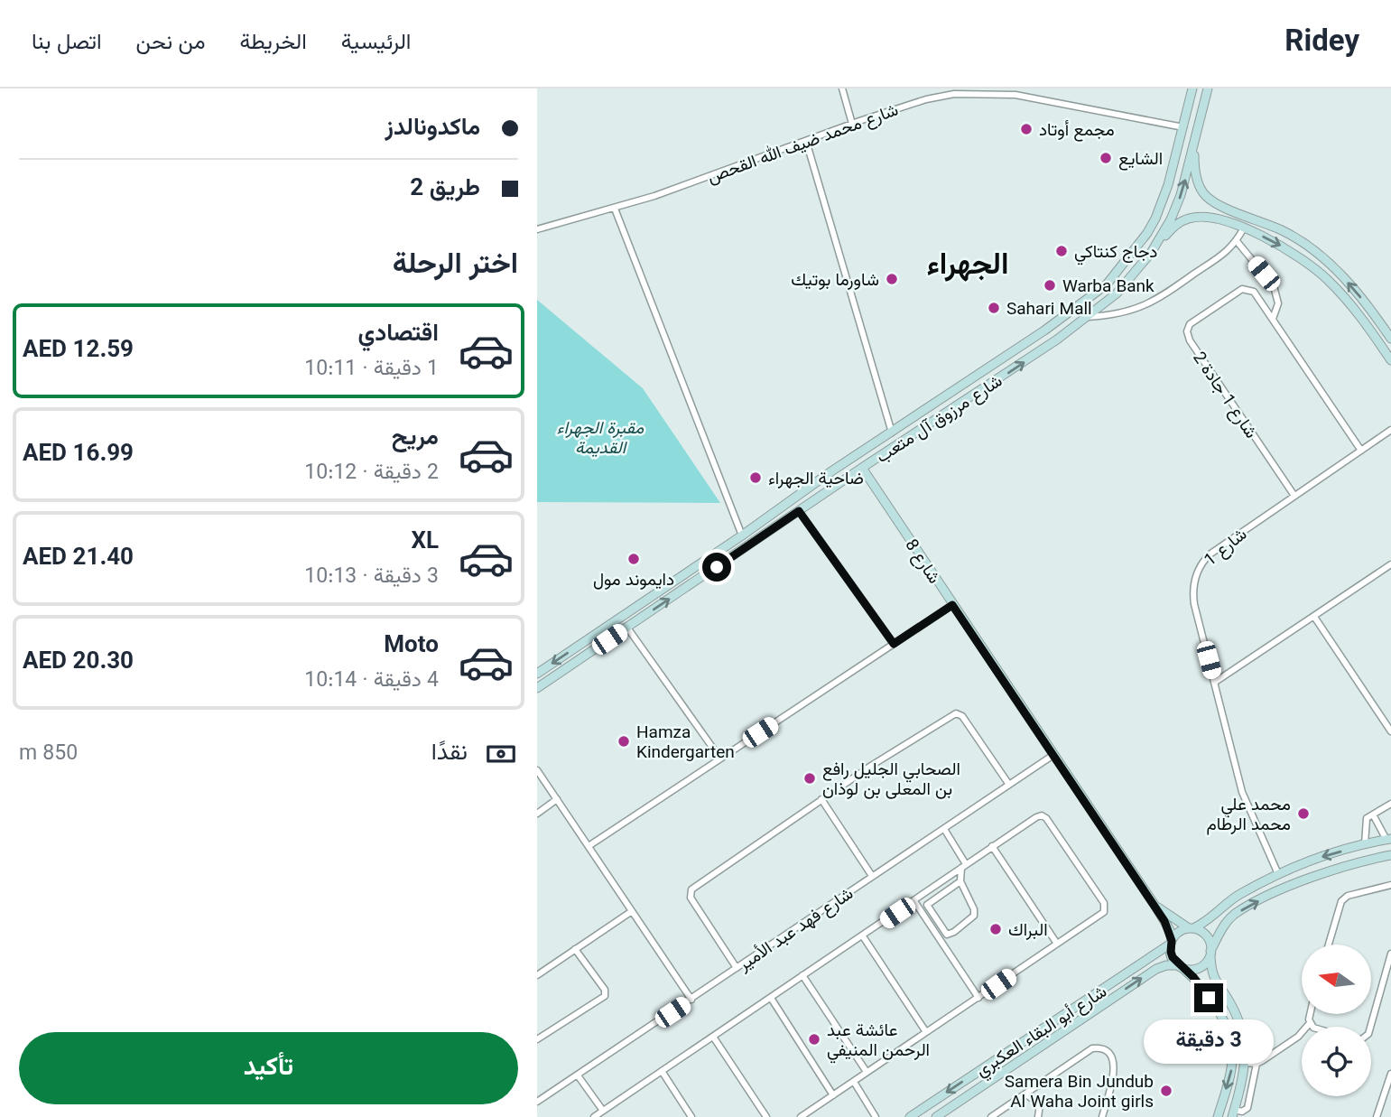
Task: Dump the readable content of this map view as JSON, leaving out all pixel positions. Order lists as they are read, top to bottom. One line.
{"streets":{"main road":["شارع مرزوق آل متعب","شارع 8","شارع أبو البقاء العكبري"],"street":["شارع محمد ضيف الله القحص","شارع 1 جادة 2","شارع 1","شارع فهد عبد الأمير"]},"crossings":[["شارع محمد ضيف الله القحص","شارع مرزوق آل متعب"],["شارع 1 جادة 2","شارع 1"],["شارع مرزوق آل متعب","شارع 8"],["شارع 8","شارع فهد عبد الأمير"],["شارع 8","شارع أبو البقاء العكبري"]],"districts":["الجهراء"],"parks":["مقبرة الجهراء القديمة"],"places":["مجمع أوتاد","الشايع","دجاج كنتاكي","شاورما بوتيك","Warba Bank","Sahari Mall","ضاحية الجهراء","دايموند مول","Hamza Kindergarten","الصحابي الجليل رافع بن المعلى بن لوذان","محمد علي محمد الرطام","البراك","عائشة عبد الرحمن المنيفي","Samera Bin Jundub Al Waha Joint girls"],"north":"left","page":{"header":"Ridey","nav":["الرئيسية","الخريطة","من نحن","اتصل بنا"],"banner":["ماكدونالدز","طريق 2"],"heading":"اختر الرحلة","list":[{"name":"اقتصادي","note":"1 دقيقة · 10:11","value":"AED 12.59"},{"name":"مريح","note":"2 دقيقة · 10:12","value":"AED 16.99"},{"name":"XL","note":"3 دقيقة · 10:13","value":"AED 21.40"},{"name":"Moto","note":"4 دقيقة · 10:14","value":"AED 20.30"}],"pay":["نقدًا","850 m"],"bubble":"3 دقيقة","buttons":"تأكيد"}}
